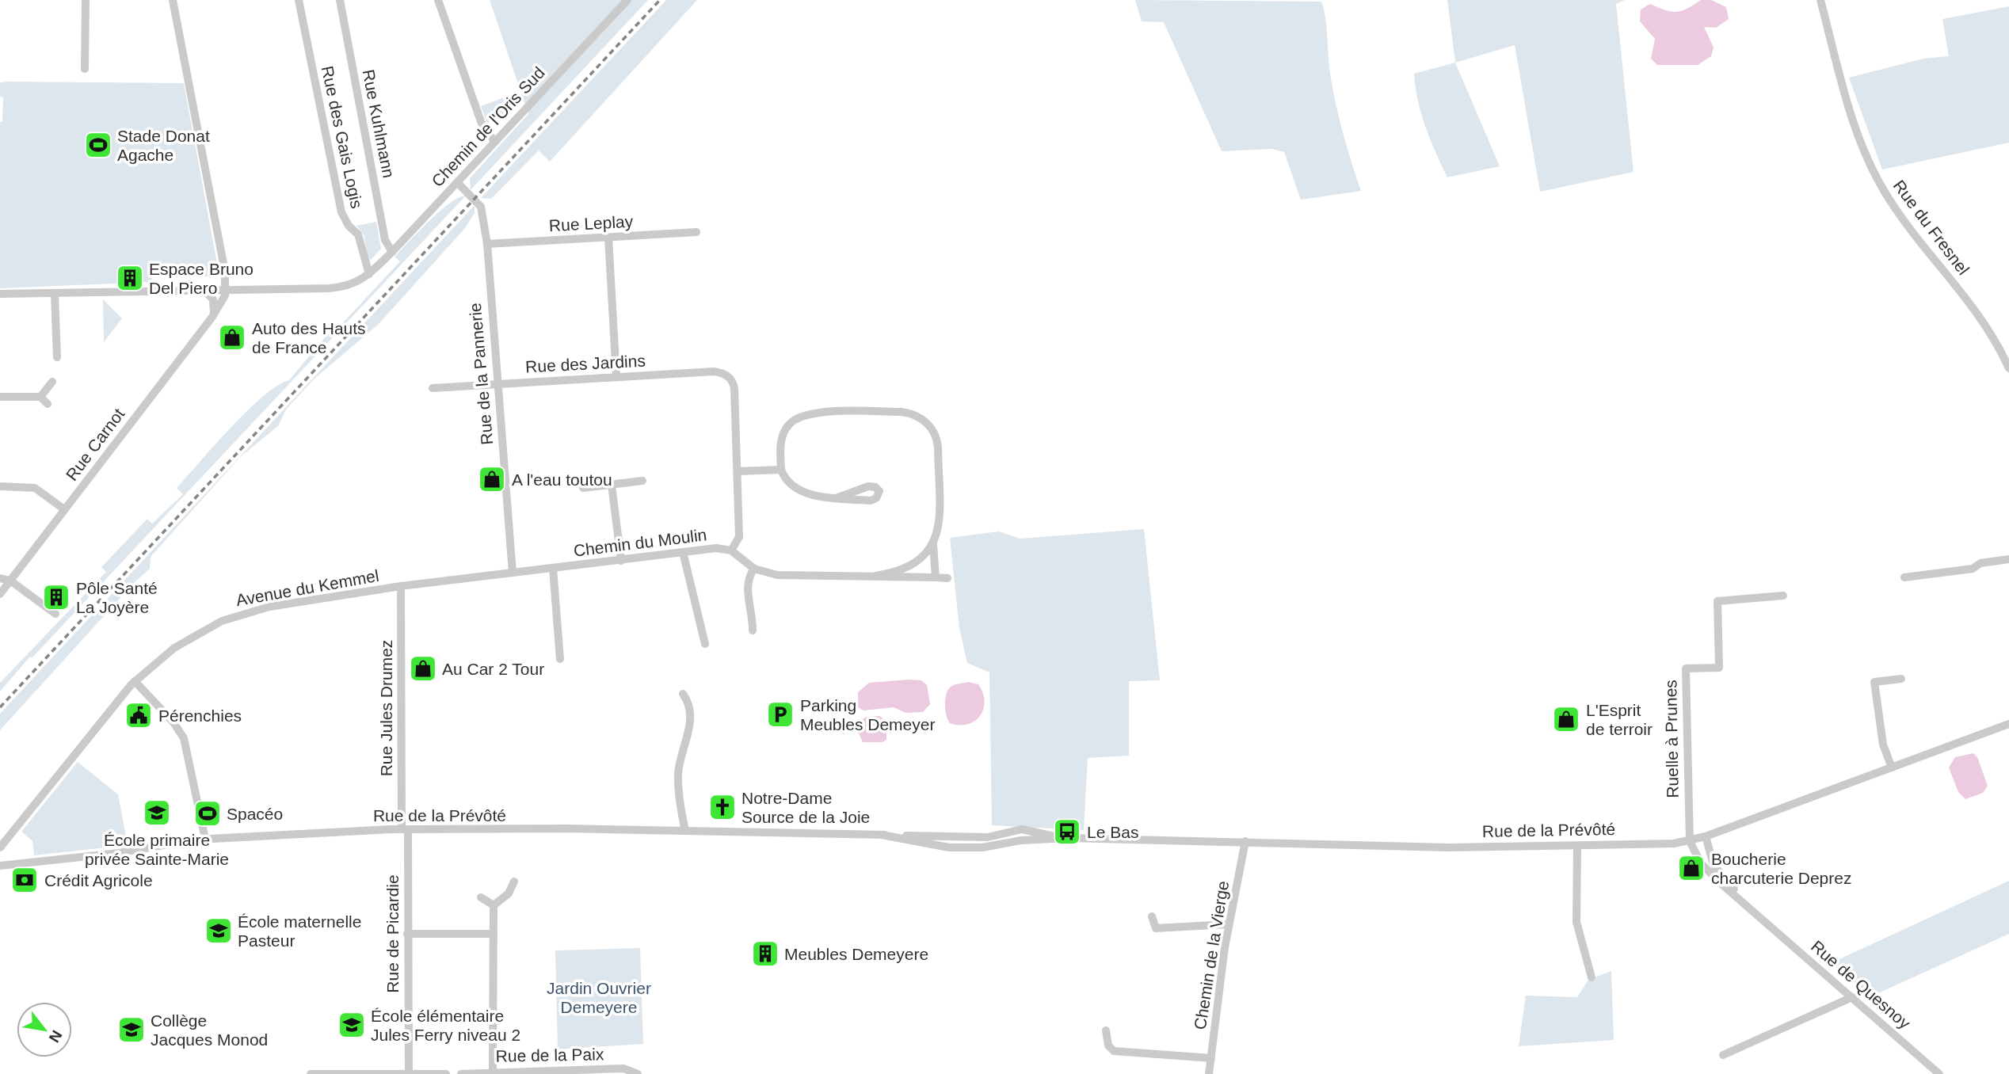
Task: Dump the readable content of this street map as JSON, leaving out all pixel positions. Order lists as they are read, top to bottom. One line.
{"streets":{"street":["Rue Kuhlmann","Chemin de l'Oris Sud","Rue des Gais Logis","Rue Leplay","Rue du Fresnel","Rue des Jardins","Rue de la Pannerie","Rue Carnot","Chemin du Moulin","Avenue du Kemmel","Rue Jules Drumez","Ruelle à Prunes","Rue de la Prévôté","Rue de Picardie","Chemin de la Vierge","Rue de Quesnoy","Rue de la Paix"]},"crossings":[["Rue Kuhlmann","Chemin de l'Oris Sud"],["Chemin de l'Oris Sud","Rue des Gais Logis"],["Chemin de l'Oris Sud","Rue de la Pannerie"],["Chemin de l'Oris Sud","Rue Carnot"],["Rue Leplay","Rue de la Pannerie"],["Rue des Jardins","Rue de la Pannerie"],["Rue des Jardins","Chemin du Moulin"],["Rue de la Pannerie","Avenue du Kemmel"],["Chemin du Moulin","Avenue du Kemmel"],["Avenue du Kemmel","Rue Jules Drumez"],["Rue Jules Drumez","Rue de la Prévôté"],["Rue Jules Drumez","Rue de Picardie"],["Ruelle à Prunes","Rue de la Prévôté"],["Ruelle à Prunes","Rue de Quesnoy"],["Rue de la Prévôté","Rue de Picardie"],["Rue de la Prévôté","Chemin de la Vierge"],["Rue de la Prévôté","Rue de Quesnoy"]],"parks":["Jardin Ouvrier Demeyere"],"places":{"sports":["Stade Donat Agache","Spacéo"],"building":["Espace Bruno Del Piero","Pôle Santé La Joyère","Meubles Demeyere"],"shop":["Auto des Hauts de France","A l'eau toutou","Au Car 2 Tour","L'Esprit de terroir","Boucherie charcuterie Deprez"],"parking":["Parking Meubles Demeyer"],"public building":["Pérenchies"],"church":["Notre-Dame Source de la Joie"],"school or university":["École primaire privée Sainte-Marie","École maternelle Pasteur","École élémentaire Jules Ferry niveau 2","Collège Jacques Monod"],"bus stop":["Le Bas"],"bank":["Crédit Agricole"]},"north":"bottom right"}
